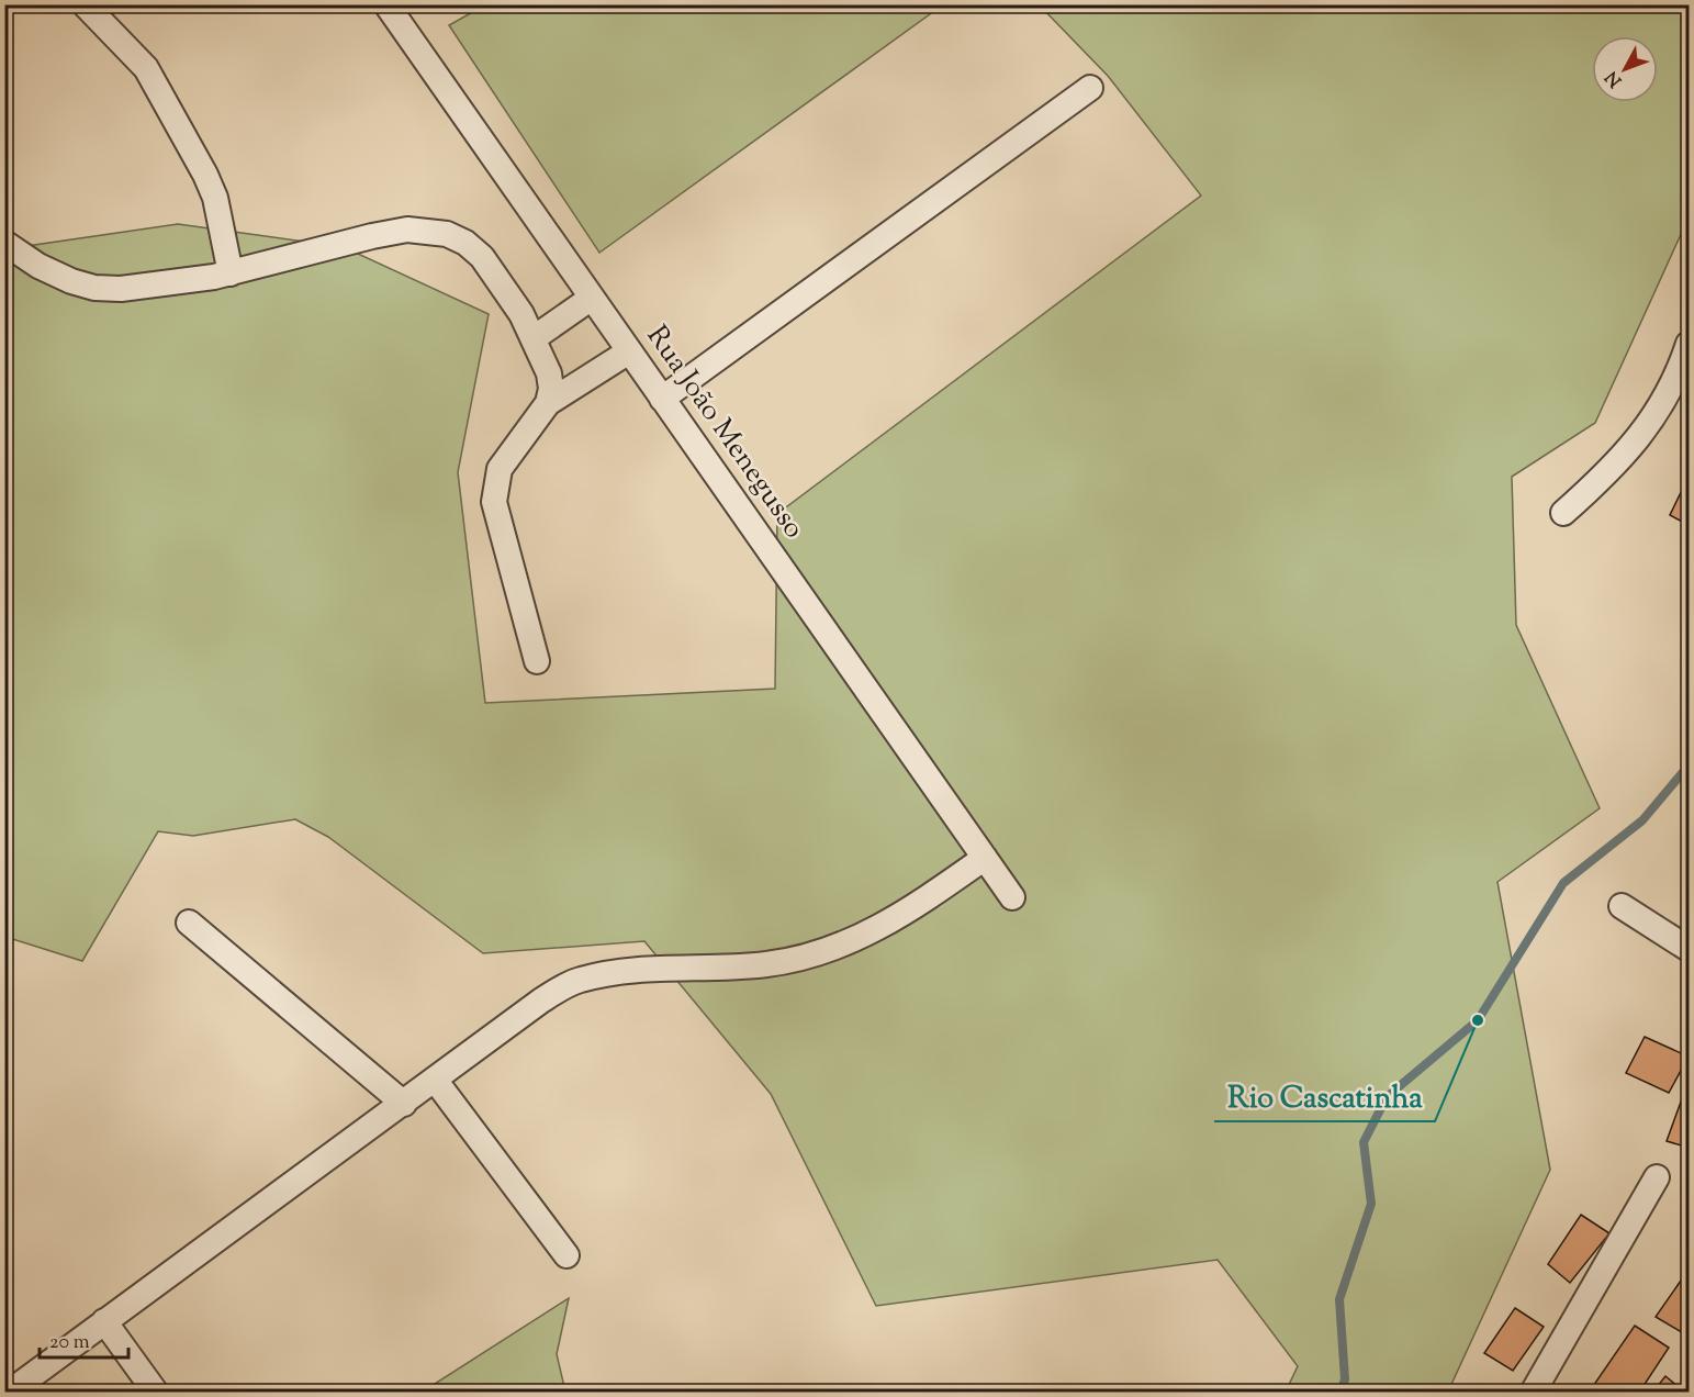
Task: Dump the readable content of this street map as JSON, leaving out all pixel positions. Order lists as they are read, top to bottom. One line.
{"streets":{"street":["Rua João Menegusso"]},"places":["Rio Cascatinha"],"scale_bar":"20 m","north":"bottom left"}
